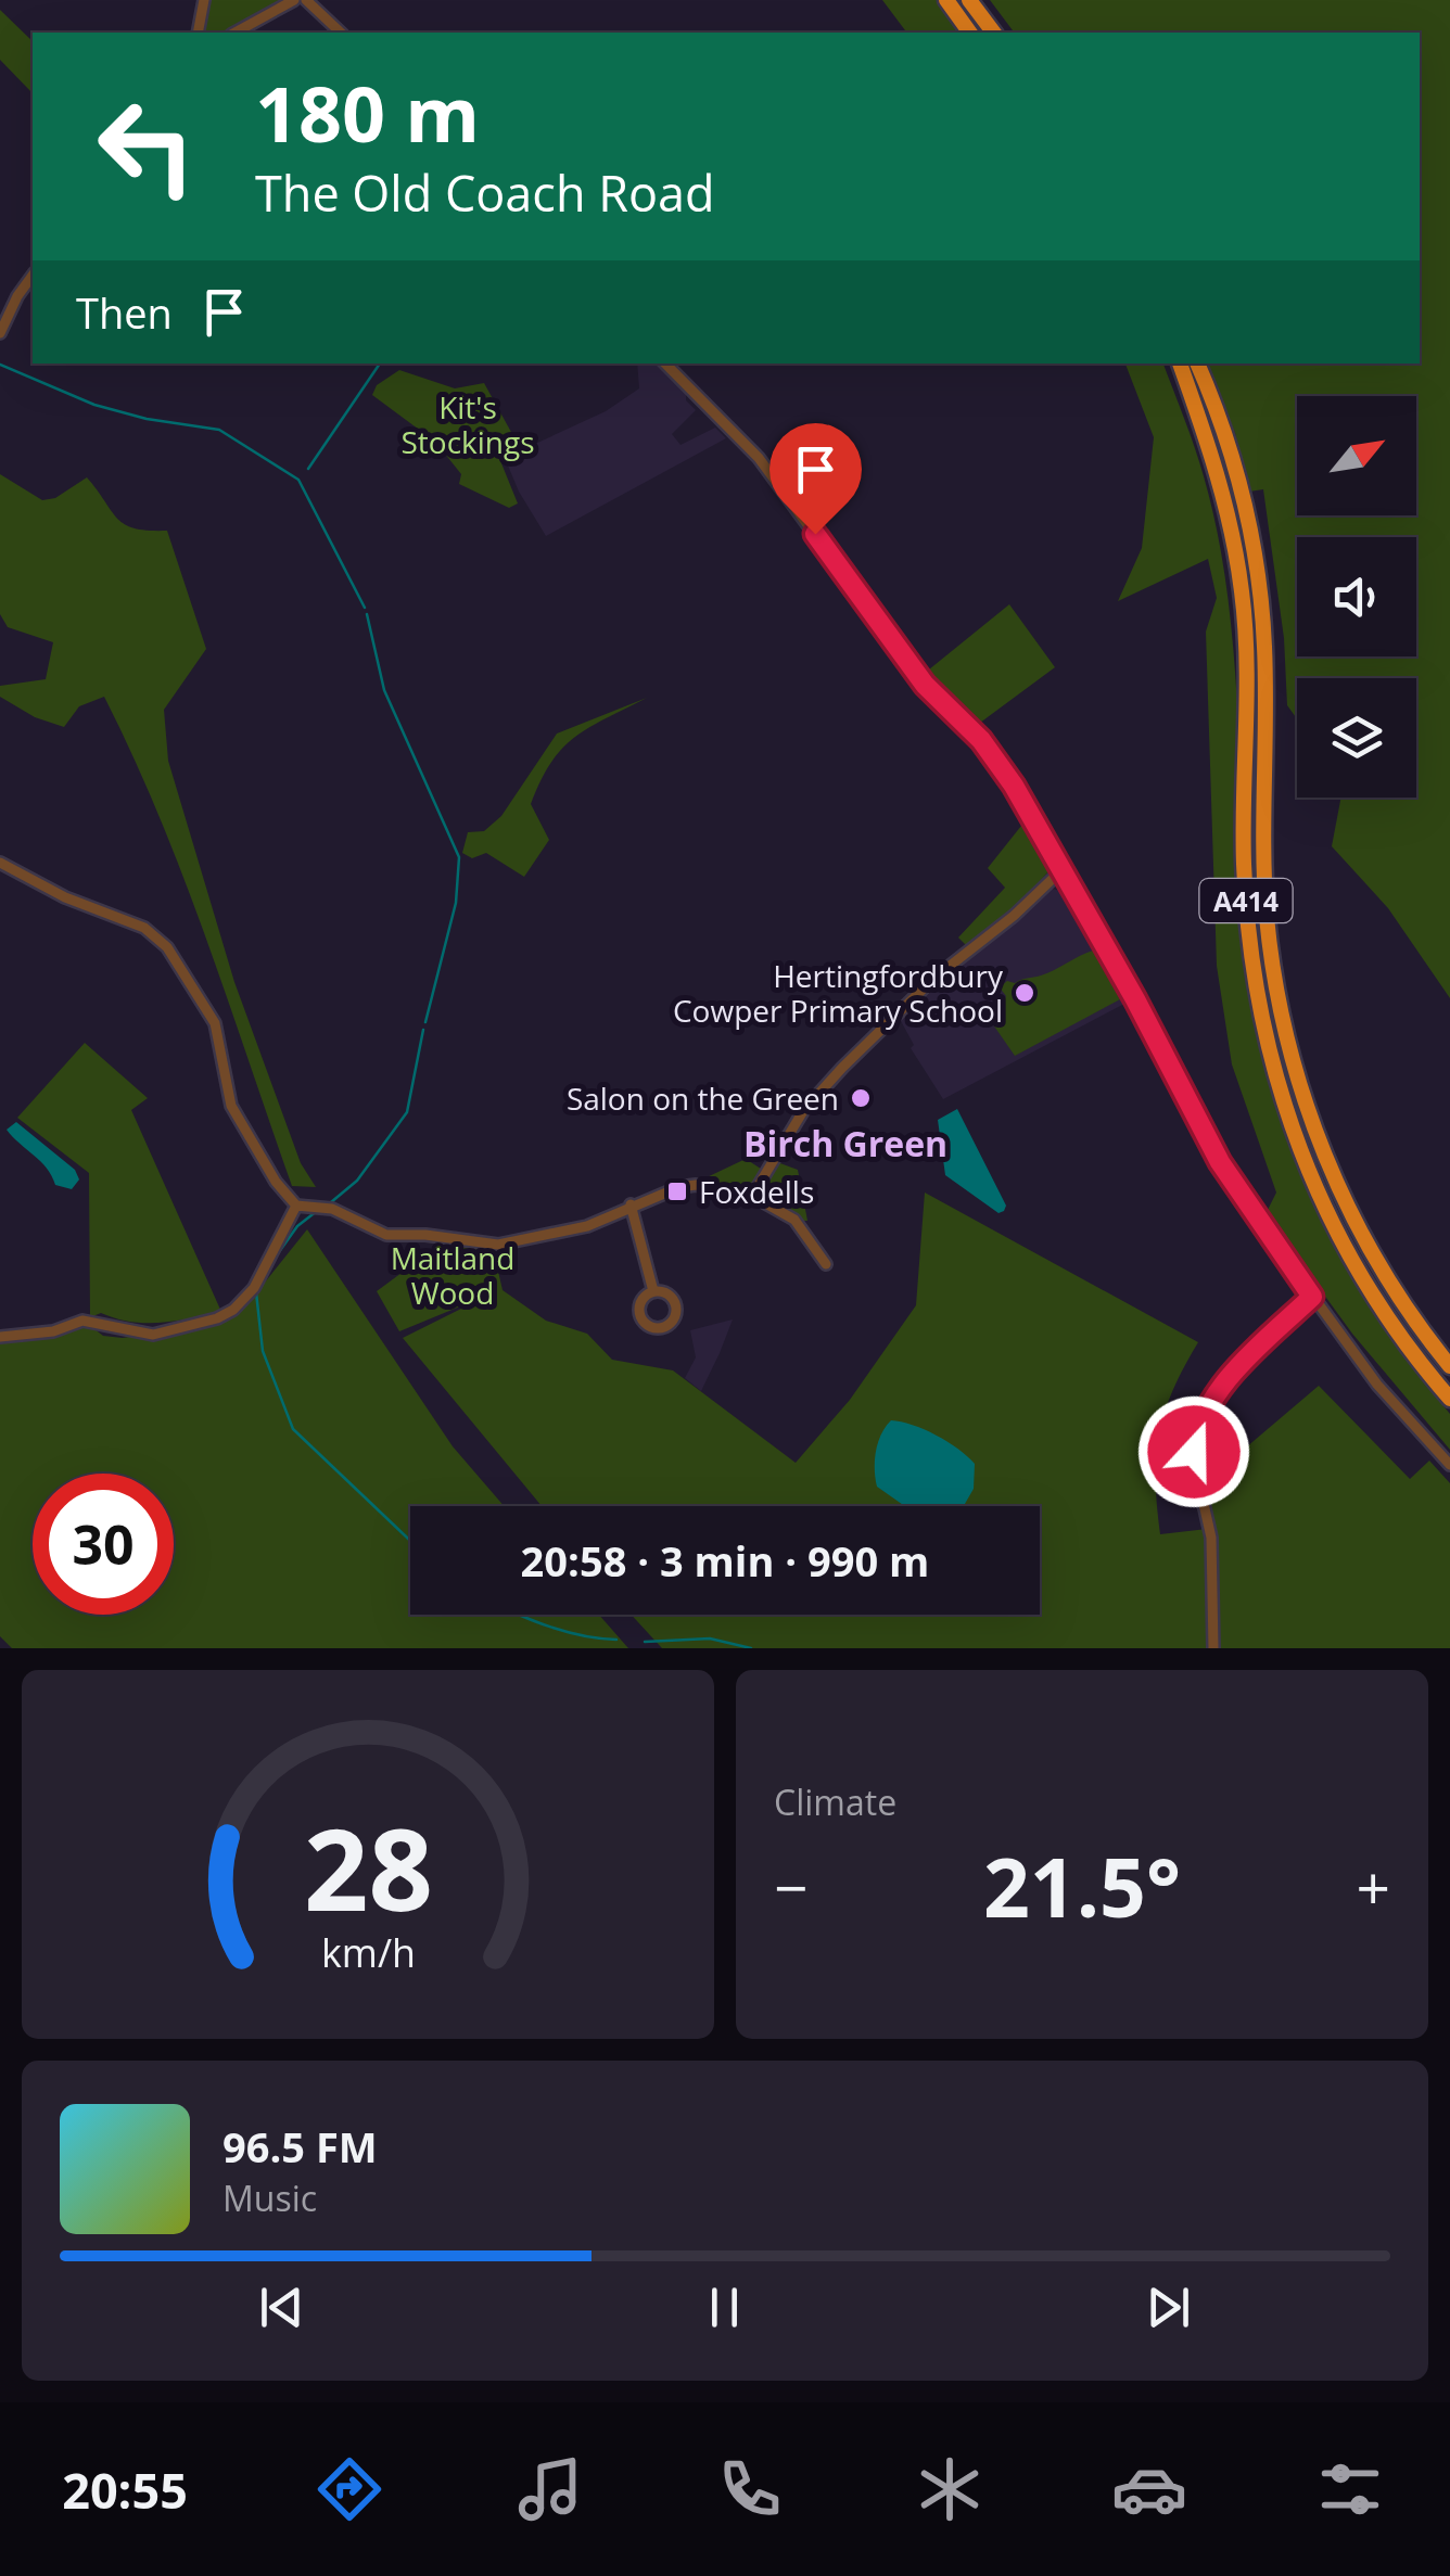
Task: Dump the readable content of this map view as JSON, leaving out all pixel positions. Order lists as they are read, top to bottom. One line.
{"streets":{"highway":["A414"]},"districts":["Birch Green"],"parks":["Kit's Stockings","Maitland Wood"],"places":{"other":["Hertingfordbury Cowper Primary School","Salon on the Green"],"transit":["Foxdells"]},"north":"top right","page":{"turn":["180 m","The Old Coach Road"],"then":"Then","limit":"30","trip":"20:58 · 3 min · 990 m","tile":"Climate","heat":["−","21.5°","+"],"song":["96.5 FM","Music"],"tabs":"20:55","gauge":["28","km/h"]}}
